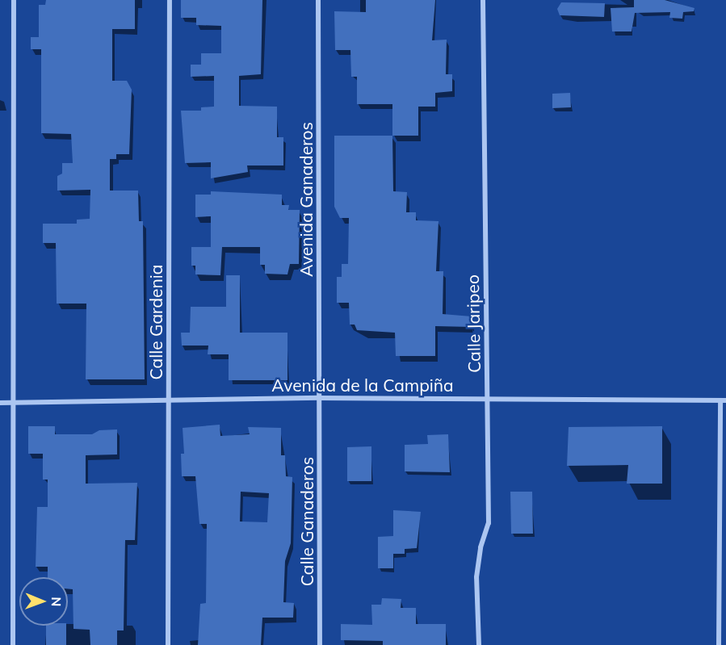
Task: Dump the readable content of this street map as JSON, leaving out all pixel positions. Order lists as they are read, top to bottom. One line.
{"streets":{"street":["Avenida Ganaderos","Calle Gardenia","Calle Jaripeo","Avenida de la Campiña","Calle Ganaderos"]},"crossings":[["Avenida Ganaderos","Avenida de la Campiña"],["Avenida Ganaderos","Calle Ganaderos"],["Calle Gardenia","Avenida de la Campiña"],["Calle Jaripeo","Avenida de la Campiña"],["Avenida de la Campiña","Calle Ganaderos"]],"north":"right"}
